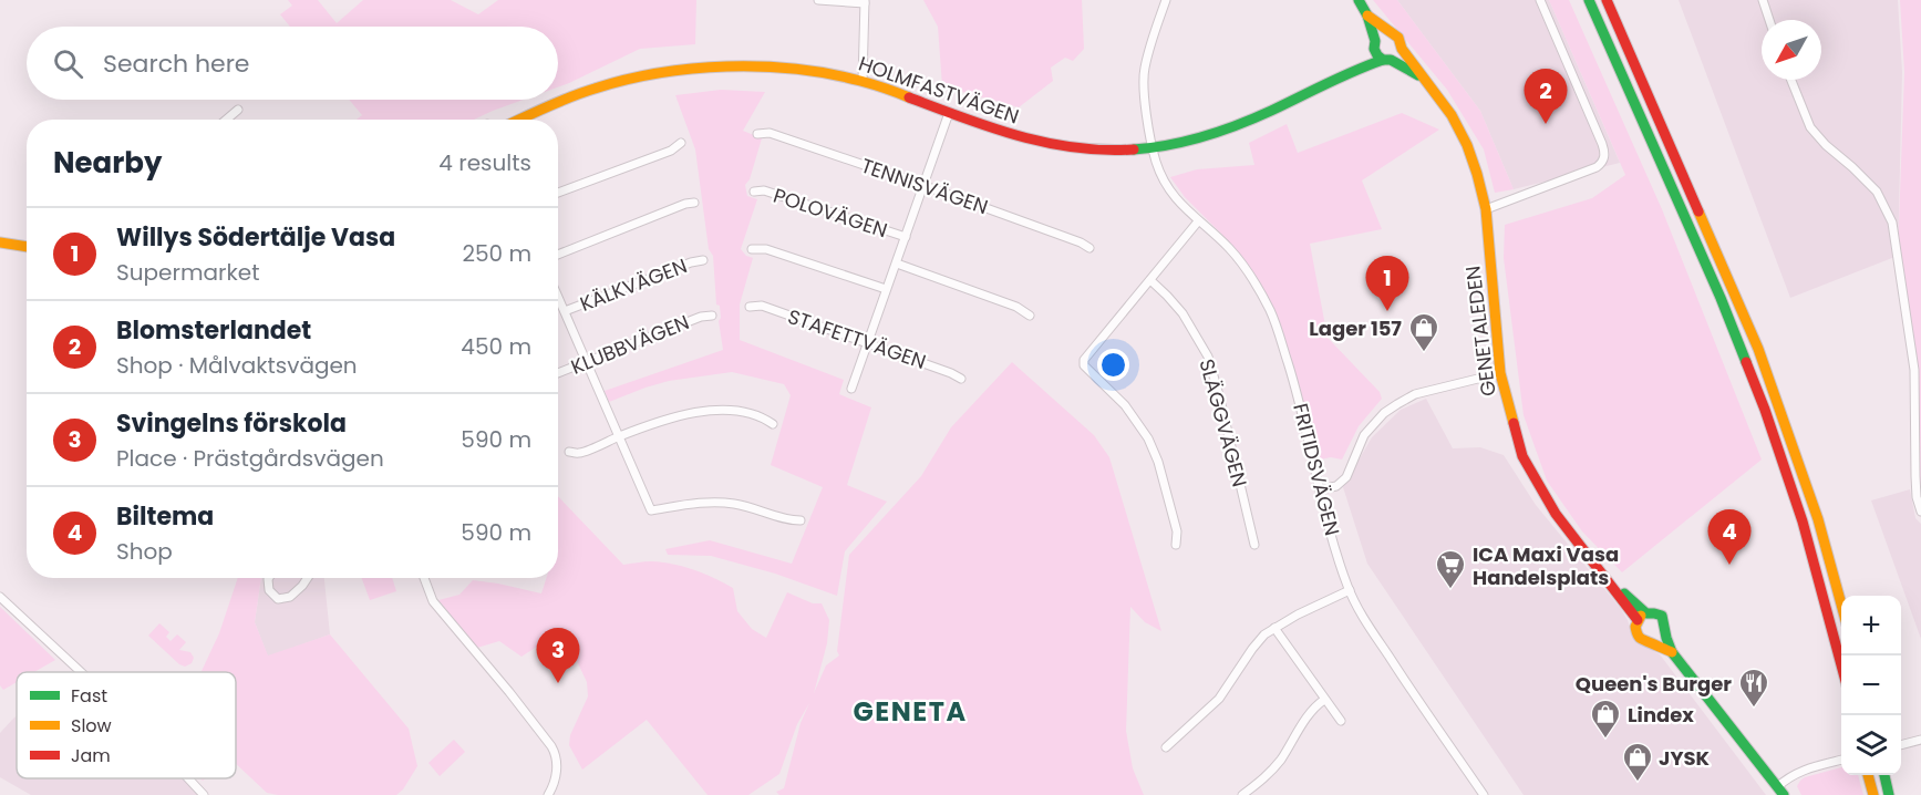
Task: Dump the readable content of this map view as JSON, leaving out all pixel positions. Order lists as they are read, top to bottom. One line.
{"streets":{"main road":["HOLMFASTVÄGEN","GENETALEDEN"],"street":["TENNISVÄGEN","POLOVÄGEN","KÄLKVÄGEN","STAFETTVÄGEN","KLUBBVÄGEN","SLÄGGVÄGEN","FRITIDSVÄGEN"]},"crossings":[["HOLMFASTVÄGEN","GENETALEDEN"],["HOLMFASTVÄGEN","FRITIDSVÄGEN"]],"districts":["GENETA"],"places":{"shop":["Lager 157","Lindex","JYSK"],"supermarket":["ICA Maxi Vasa Handelsplats"],"restaurant":["Queen's Burger"]},"legend":["Fast","Slow","Jam"],"north":"bottom left","page":{"search":"Search here","pins":["2","1","4","3"],"heading":["Nearby","4 results"],"list":[{"mark":"1","name":"Willys Södertälje Vasa","note":"Supermarket","value":"250 m"},{"mark":"2","name":"Blomsterlandet","note":"Shop · Målvaktsvägen","value":"450 m"},{"mark":"3","name":"Svingelns förskola","note":"Place · Prästgårdsvägen","value":"590 m"},{"mark":"4","name":"Biltema","note":"Shop","value":"590 m"}],"map_buttons":["+","−"]}}
